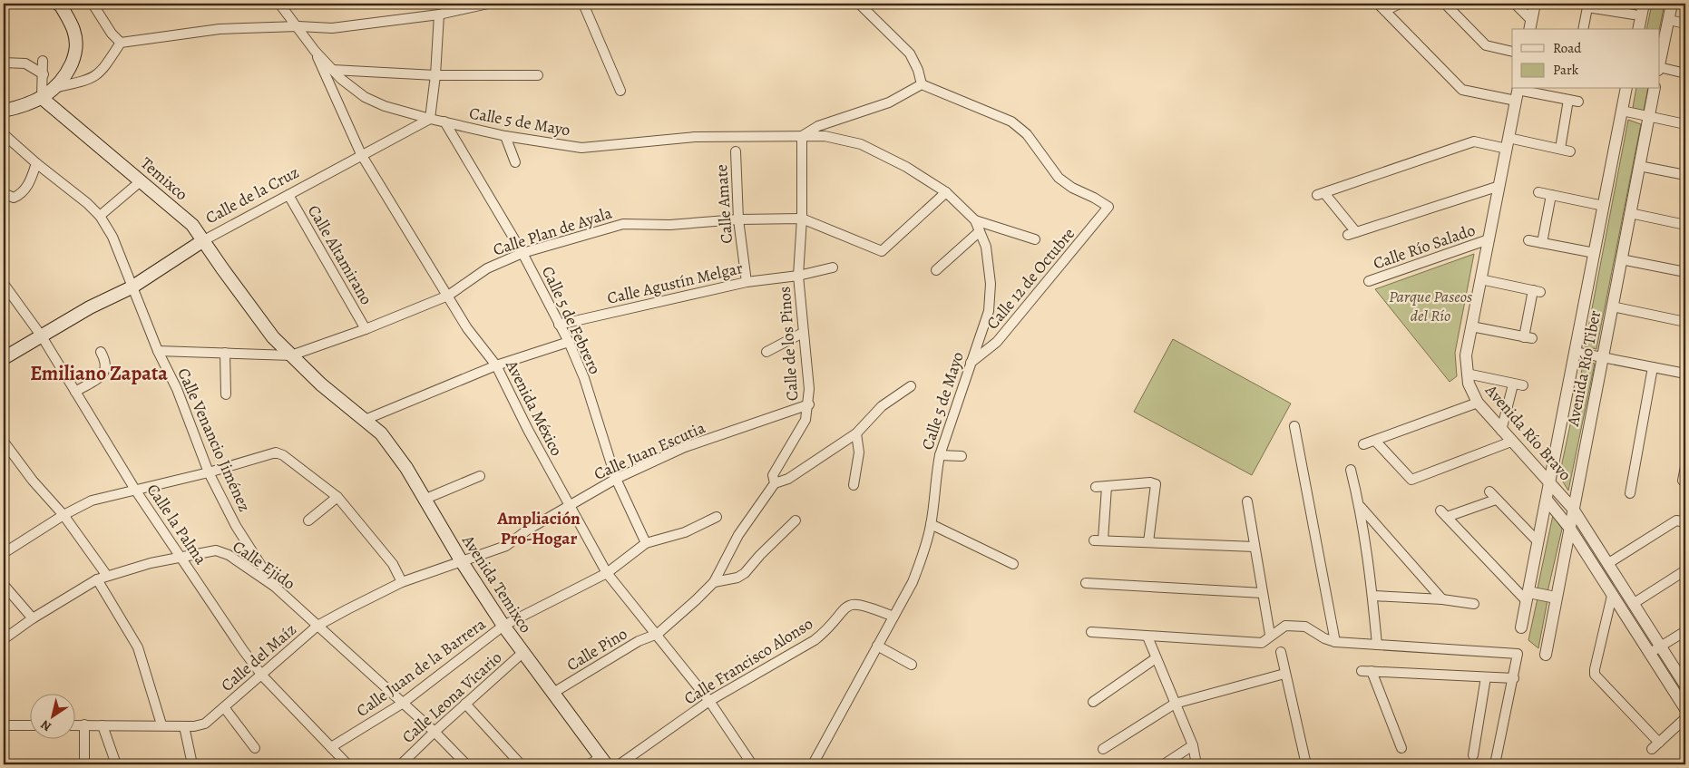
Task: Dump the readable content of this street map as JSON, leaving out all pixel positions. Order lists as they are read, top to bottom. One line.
{"streets":{"main road":["Temixco","Calle de la Cruz","Avenida Temixco"],"street":["Calle 5 de Mayo","Calle Amate","Calle Plan de Ayala","Calle Río Salado","Calle Altamirano","Calle 12 de Octubre","Calle Agustín Melgar","Calle 5 de Febrero","Calle de los Pinos","Avenida Río Tiber","Avenida México","Avenida Río Bravo","Calle Venancio Jiménez","Calle Juan Escutia","Calle la Palma","Calle Ejido","Calle Pino","Calle del Maíz","Calle Francisco Alonso","Calle Juan de la Barrera","Calle Leona Vicario"]},"crossings":[["Calle 5 de Mayo","Calle de la Cruz"],["Calle 5 de Mayo","Calle Plan de Ayala"],["Calle 5 de Mayo","Calle 12 de Octubre"],["Calle 5 de Mayo","Calle 5 de Febrero"],["Calle 5 de Mayo","Calle de los Pinos"],["Calle 5 de Mayo","Avenida México"],["Calle 5 de Mayo","Calle Francisco Alonso"],["Temixco","Calle de la Cruz"],["Temixco","Calle Plan de Ayala"],["Temixco","Avenida Temixco"],["Calle de la Cruz","Calle Altamirano"],["Calle de la Cruz","Avenida México"],["Calle de la Cruz","Calle Venancio Jiménez"],["Calle de la Cruz","Calle la Palma"],["Calle Amate","Calle Plan de Ayala"],["Calle Amate","Calle Agustín Melgar"],["Calle Plan de Ayala","Calle Altamirano"],["Calle Plan de Ayala","Calle 5 de Febrero"],["Calle Plan de Ayala","Calle de los Pinos"],["Calle Plan de Ayala","Avenida México"],["Calle Plan de Ayala","Calle Venancio Jiménez"],["Calle Río Salado","Avenida Río Bravo"],["Calle Agustín Melgar","Calle 5 de Febrero"],["Calle Agustín Melgar","Calle de los Pinos"],["Calle 5 de Febrero","Calle Juan Escutia"],["Calle 5 de Febrero","Calle Juan de la Barrera"],["Calle de los Pinos","Avenida México"],["Calle de los Pinos","Calle Juan Escutia"],["Calle de los Pinos","Calle Pino"],["Avenida Río Tiber","Avenida Río Bravo"],["Avenida México","Calle Juan Escutia"],["Avenida México","Calle Pino"],["Avenida México","Calle Francisco Alonso"],["Avenida México","Calle Juan de la Barrera"],["Calle Venancio Jiménez","Calle Ejido"],["Calle Juan Escutia","Avenida Temixco"],["Calle Juan Escutia","Calle del Maíz"],["Calle la Palma","Calle Ejido"],["Calle la Palma","Calle del Maíz"],["Calle la Palma","Calle Juan de la Barrera"],["Calle Ejido","Calle del Maíz"],["Calle Ejido","Calle Juan de la Barrera"],["Calle Ejido","Calle Leona Vicario"],["Avenida Temixco","Calle Pino"],["Avenida Temixco","Calle del Maíz"],["Avenida Temixco","Calle Juan de la Barrera"],["Avenida Temixco","Calle Leona Vicario"]],"districts":["Emiliano Zapata","Ampliación Pro-Hogar"],"parks":["Parque Paseos del Río"],"legend":["Road","Park"],"north":"bottom left"}
